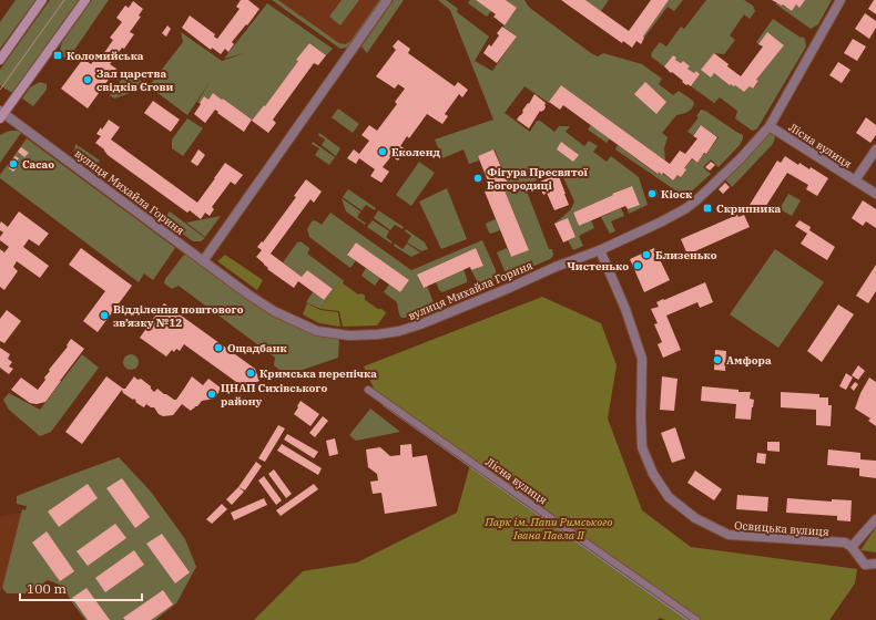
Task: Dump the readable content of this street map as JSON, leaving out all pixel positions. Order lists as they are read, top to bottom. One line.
{"streets":{"street":["Лісна вулиця","вулиця Михайла Гориня","Освицька вулиця"]},"crossings":[["Лісна вулиця","вулиця Михайла Гориня"],["вулиця Михайла Гориня","Освицька вулиця"]],"parks":["Парк ім. Папи Римського Івана Павла ІІ"],"places":{"transit":["Коломийська","Скрипника"],"other":["Зал царства свідків Єгови","Еколенд","Cacao","Фігура Пресвятої Богородиці","Кіоск","Близенько","Чистенько","Відділення поштового зв’язку №12","Ощадбанк","Амфора","Кримська перепічка","ЦНАП Сихівського району"]},"scale_bar":"100 m"}
